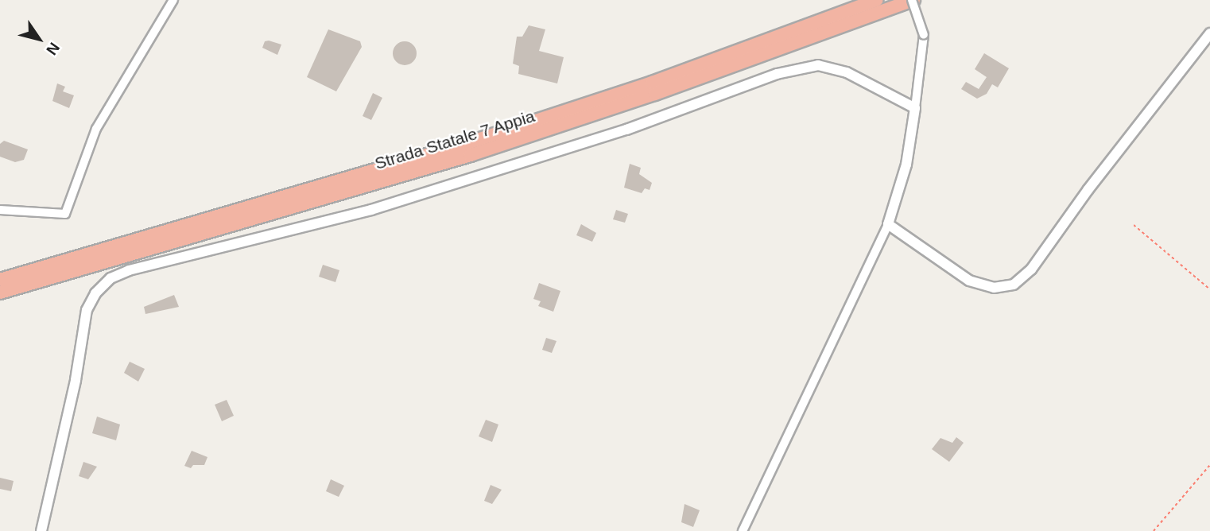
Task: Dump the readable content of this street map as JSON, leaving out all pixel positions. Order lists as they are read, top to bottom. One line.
{"streets":{"highway":["Strada Statale 7 Appia"]},"north":"bottom right"}
